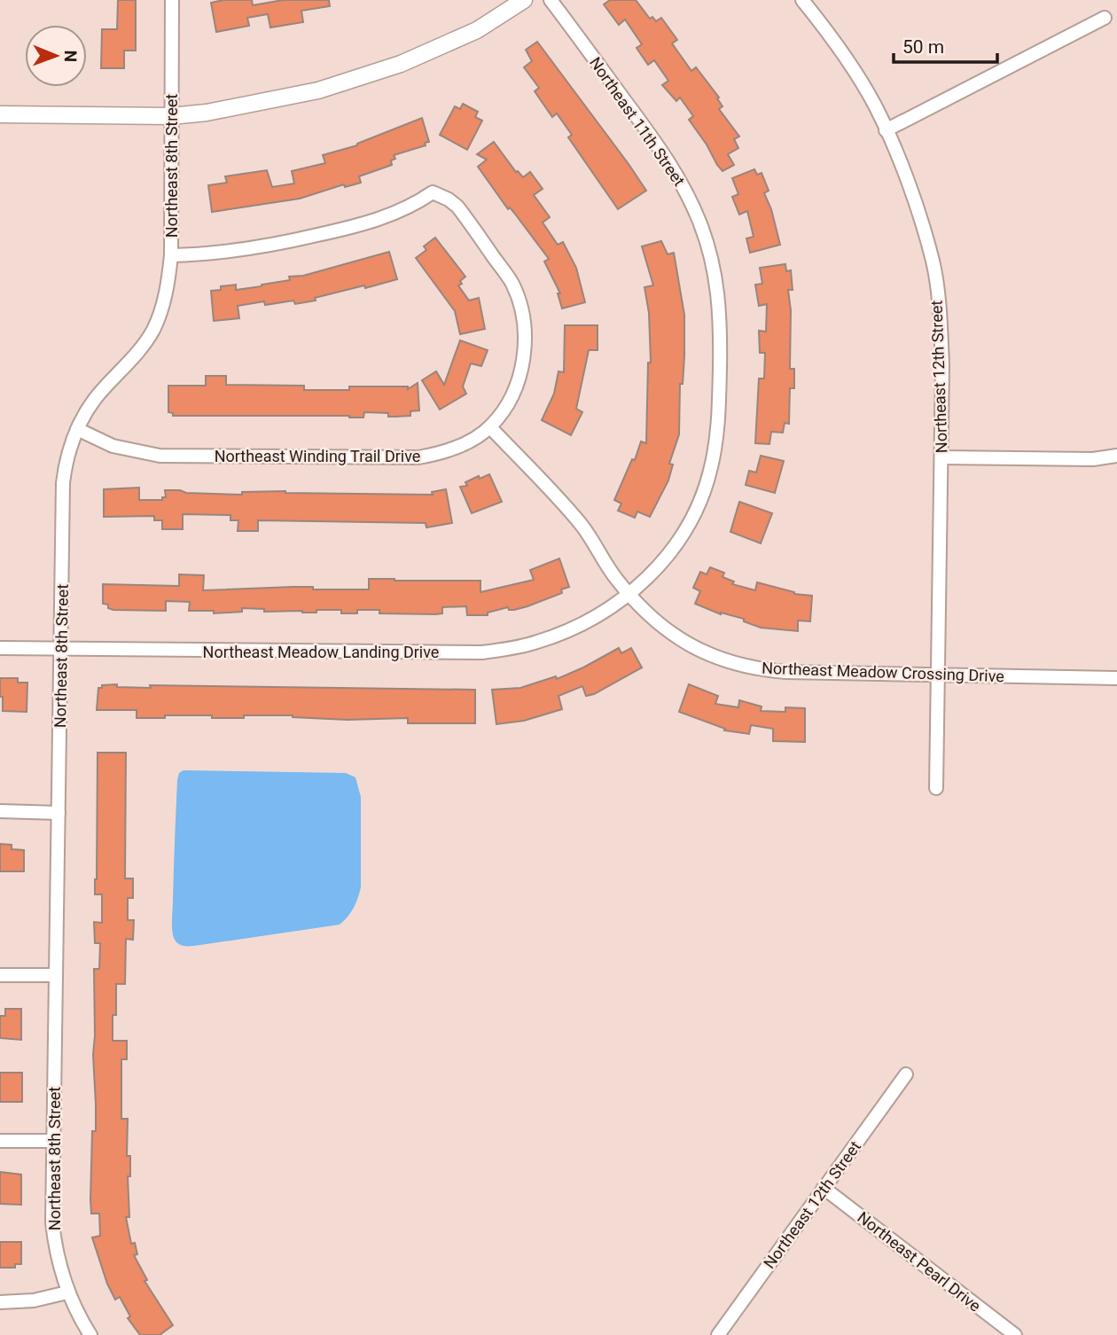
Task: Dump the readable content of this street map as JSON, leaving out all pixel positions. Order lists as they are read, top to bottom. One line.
{"streets":{"street":["Northeast 11th Street","Northeast 8th Street","Northeast 12th Street","Northeast Winding Trail Drive","Northeast Meadow Landing Drive","Northeast Meadow Crossing Drive","Northeast Pearl Drive"]},"crossings":[["Northeast 11th Street","Northeast Meadow Landing Drive"],["Northeast 11th Street","Northeast Meadow Crossing Drive"],["Northeast 8th Street","Northeast Winding Trail Drive"],["Northeast 8th Street","Northeast Meadow Landing Drive"],["Northeast 12th Street","Northeast Meadow Crossing Drive"],["Northeast 12th Street","Northeast Pearl Drive"],["Northeast Winding Trail Drive","Northeast Meadow Crossing Drive"],["Northeast Meadow Landing Drive","Northeast Meadow Crossing Drive"]],"scale_bar":"50 m","north":"right"}
